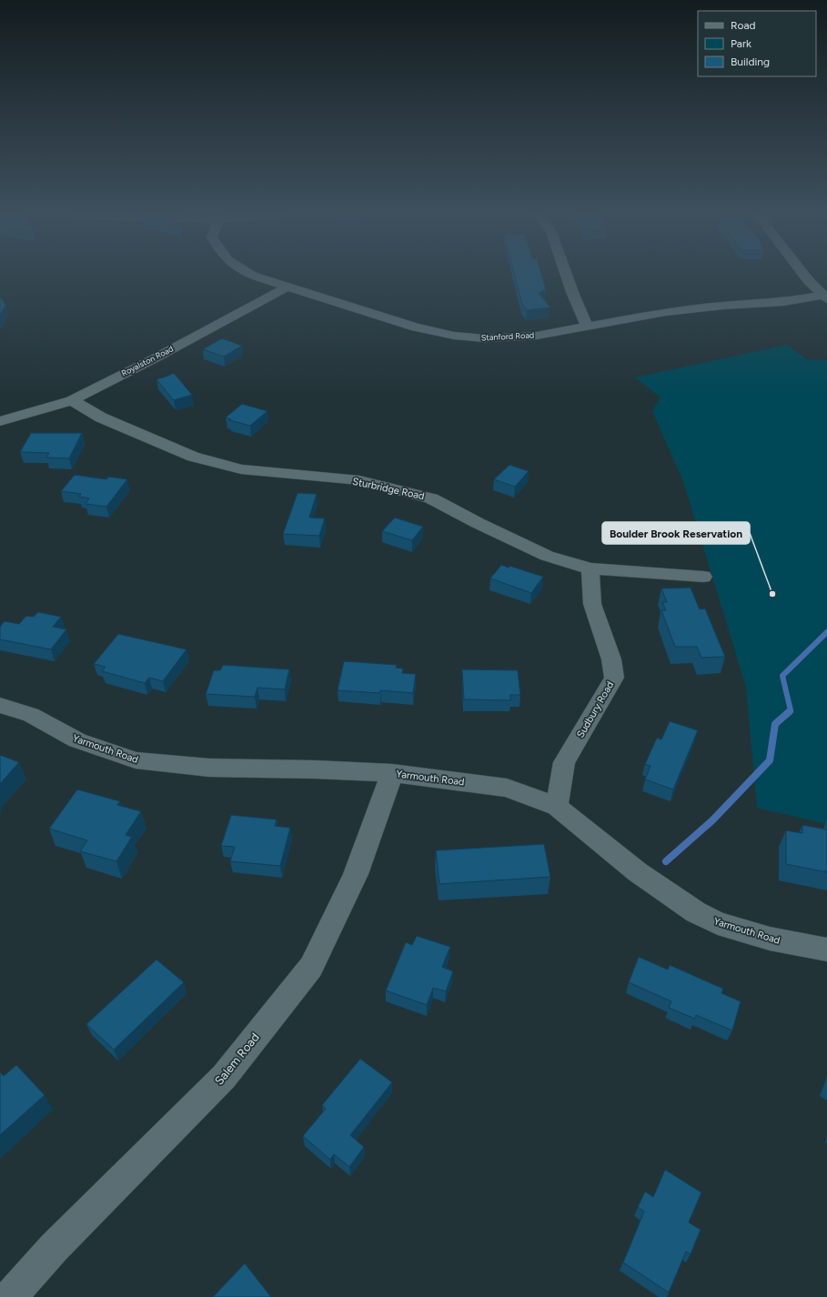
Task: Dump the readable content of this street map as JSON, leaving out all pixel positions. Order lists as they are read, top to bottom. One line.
{"streets":{"street":["Stanford Road","Royalston Road","Sturbridge Road","Sudbury Road","Yarmouth Road","Salem Road"]},"crossings":[["Stanford Road","Royalston Road"],["Royalston Road","Sturbridge Road"],["Sturbridge Road","Sudbury Road"],["Sudbury Road","Yarmouth Road"],["Yarmouth Road","Salem Road"]],"places":["Boulder Brook Reservation"],"legend":["Road","Park","Building"]}
